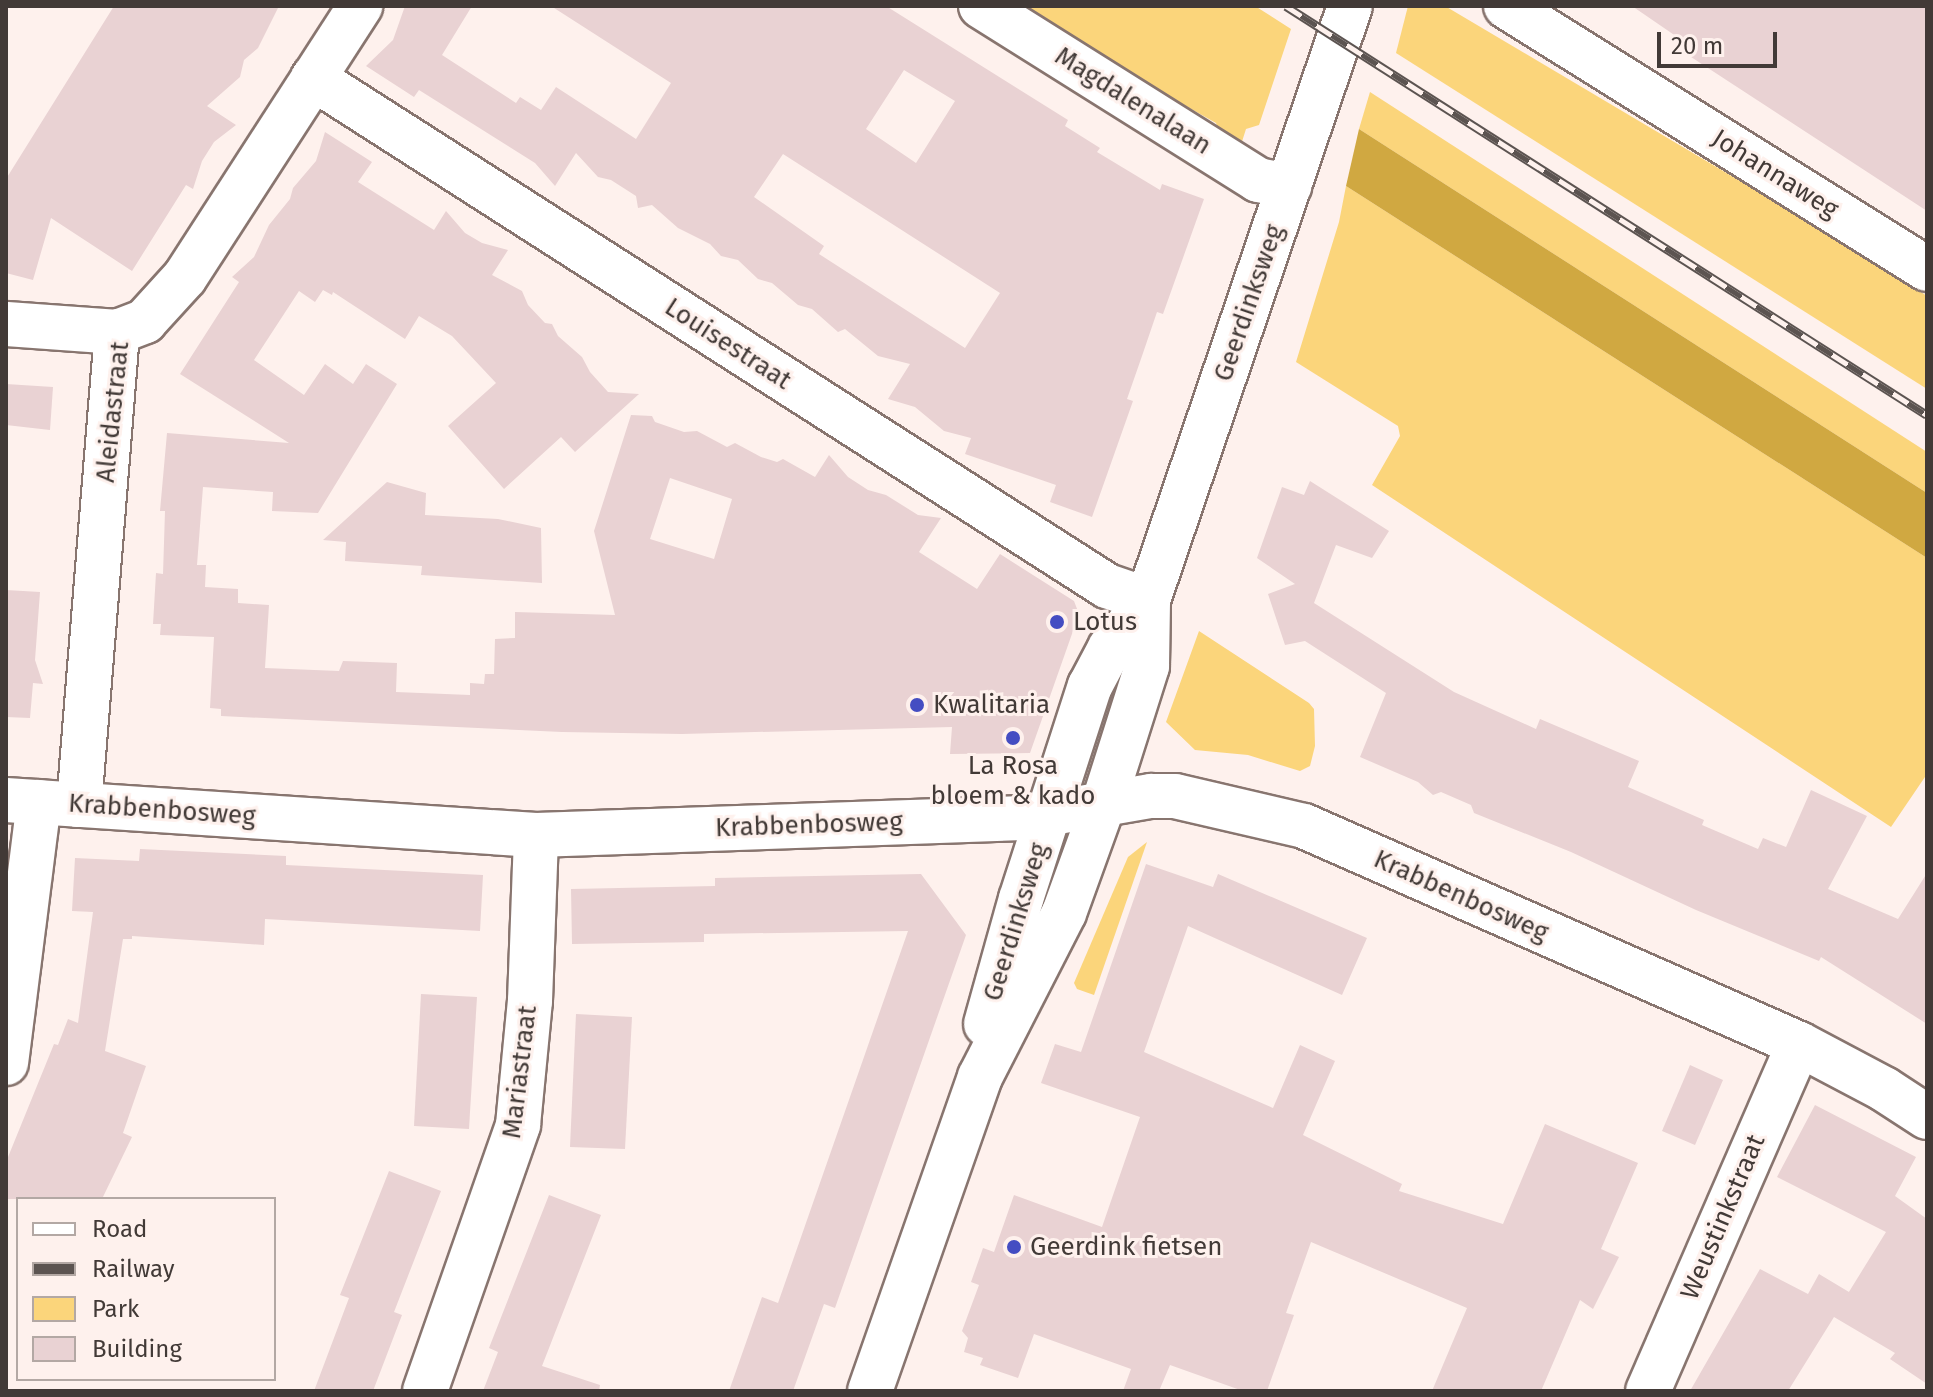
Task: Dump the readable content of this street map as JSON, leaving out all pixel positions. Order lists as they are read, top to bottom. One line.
{"streets":{"street":["Magdalenalaan","Johannaweg","Geerdinksweg","Louisestraat","Aleidastraat","Krabbenbosweg","Mariastraat","Weustinkstraat"]},"crossings":[["Magdalenalaan","Geerdinksweg"],["Geerdinksweg","Louisestraat"],["Geerdinksweg","Krabbenbosweg"],["Louisestraat","Aleidastraat"],["Aleidastraat","Krabbenbosweg"],["Krabbenbosweg","Mariastraat"],["Krabbenbosweg","Weustinkstraat"]],"places":["Lotus","Kwalitaria","La Rosa bloem & kado","Geerdink fietsen"],"legend":["Road","Railway","Park","Building"],"scale_bar":"20 m"}
